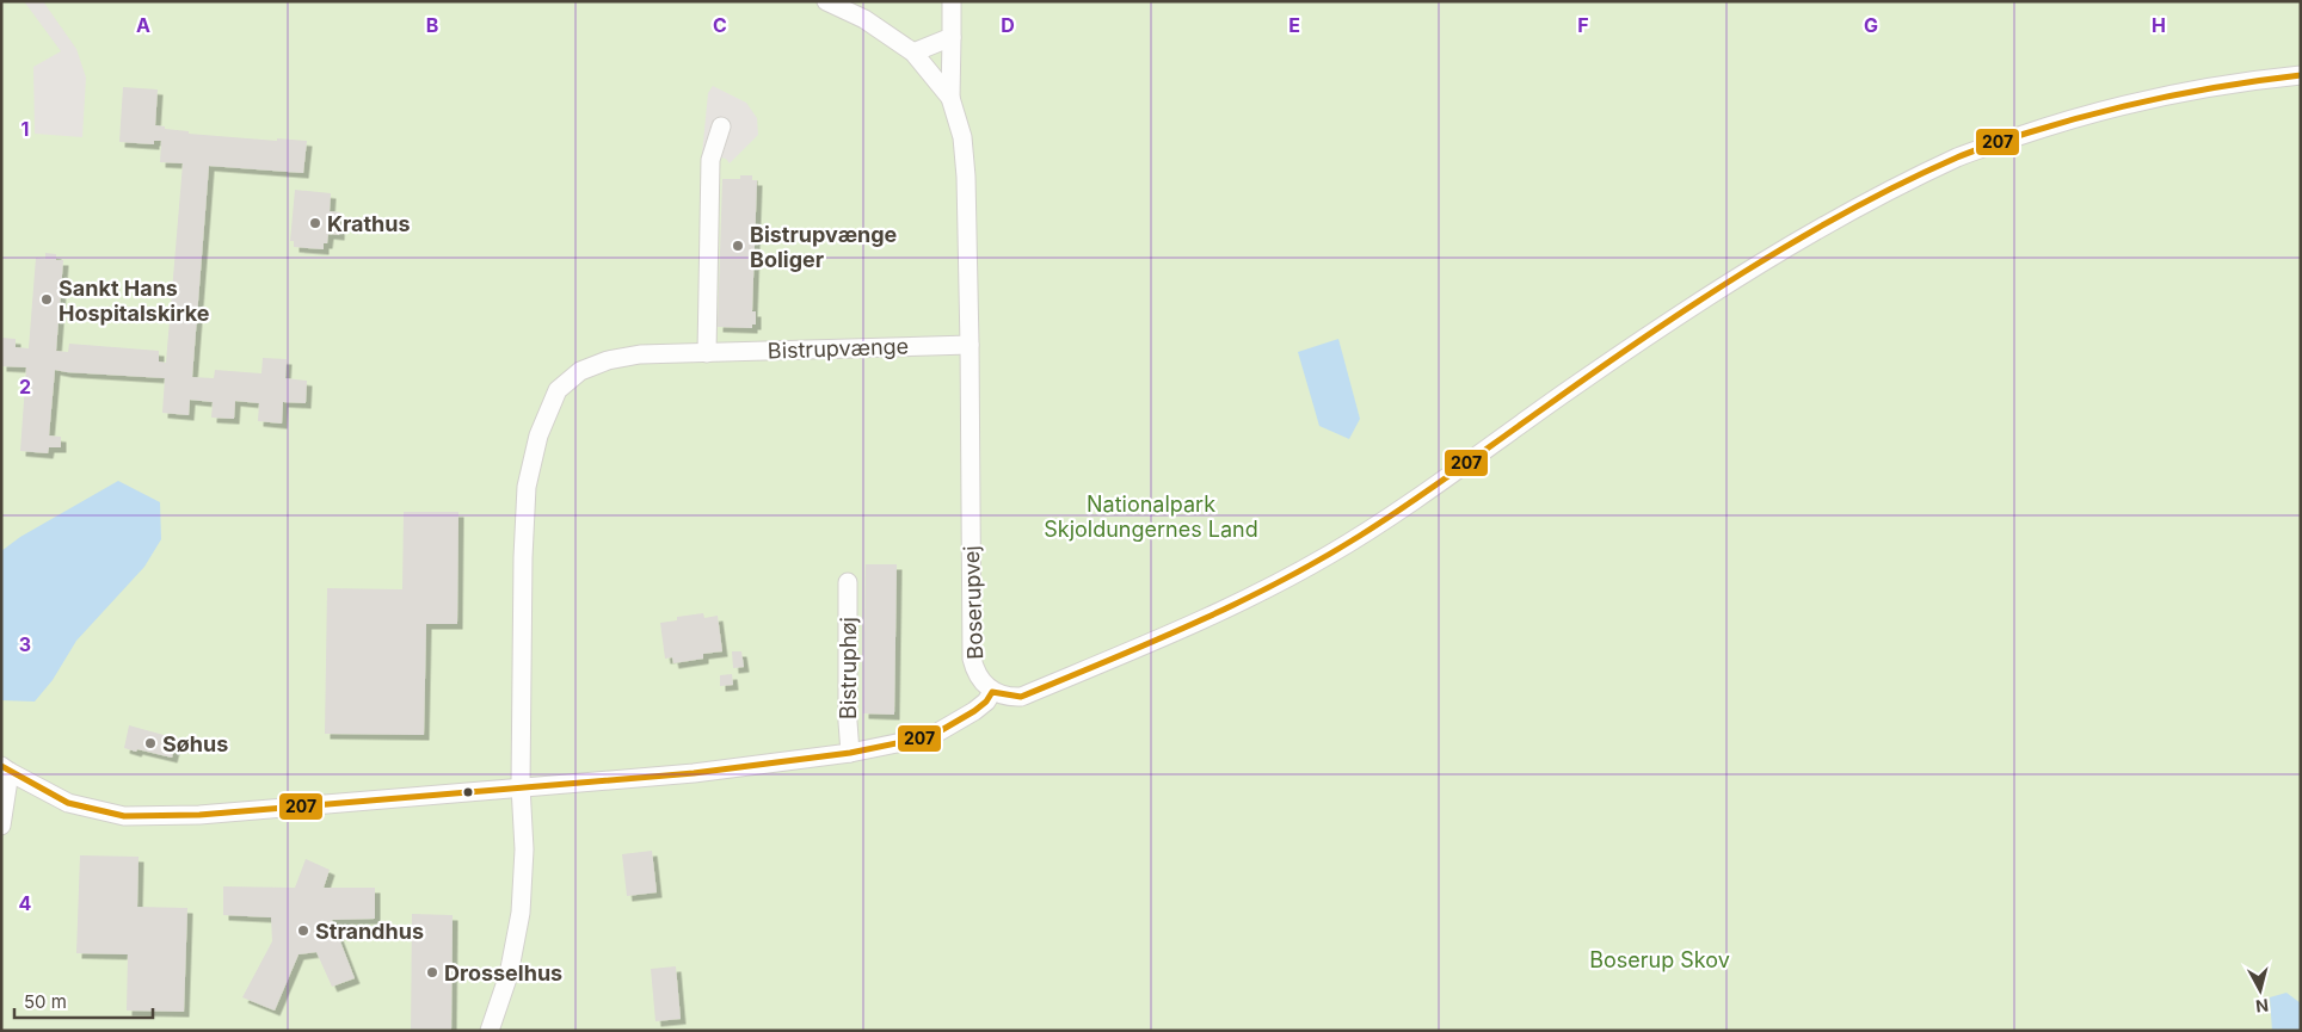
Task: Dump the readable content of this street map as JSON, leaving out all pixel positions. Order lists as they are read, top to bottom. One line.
{"streets":{"street":["Bistrupvænge","Boserupvej","Bistruphøj"]},"crossings":[["Bistrupvænge","Boserupvej"]],"parks":["Nationalpark Skjoldungernes Land","Boserup Skov"],"places":["Krathus","Bistrupvænge Boliger","Sankt Hans Hospitalskirke","Søhus","Strandhus","Drosselhus"],"lines":["transit line 207"],"scale_bar":"50 m","north":"bottom","grid":{"columns":["A","B","C","D","E","F","G","H"],"rows":["1","2","3","4"]}}
